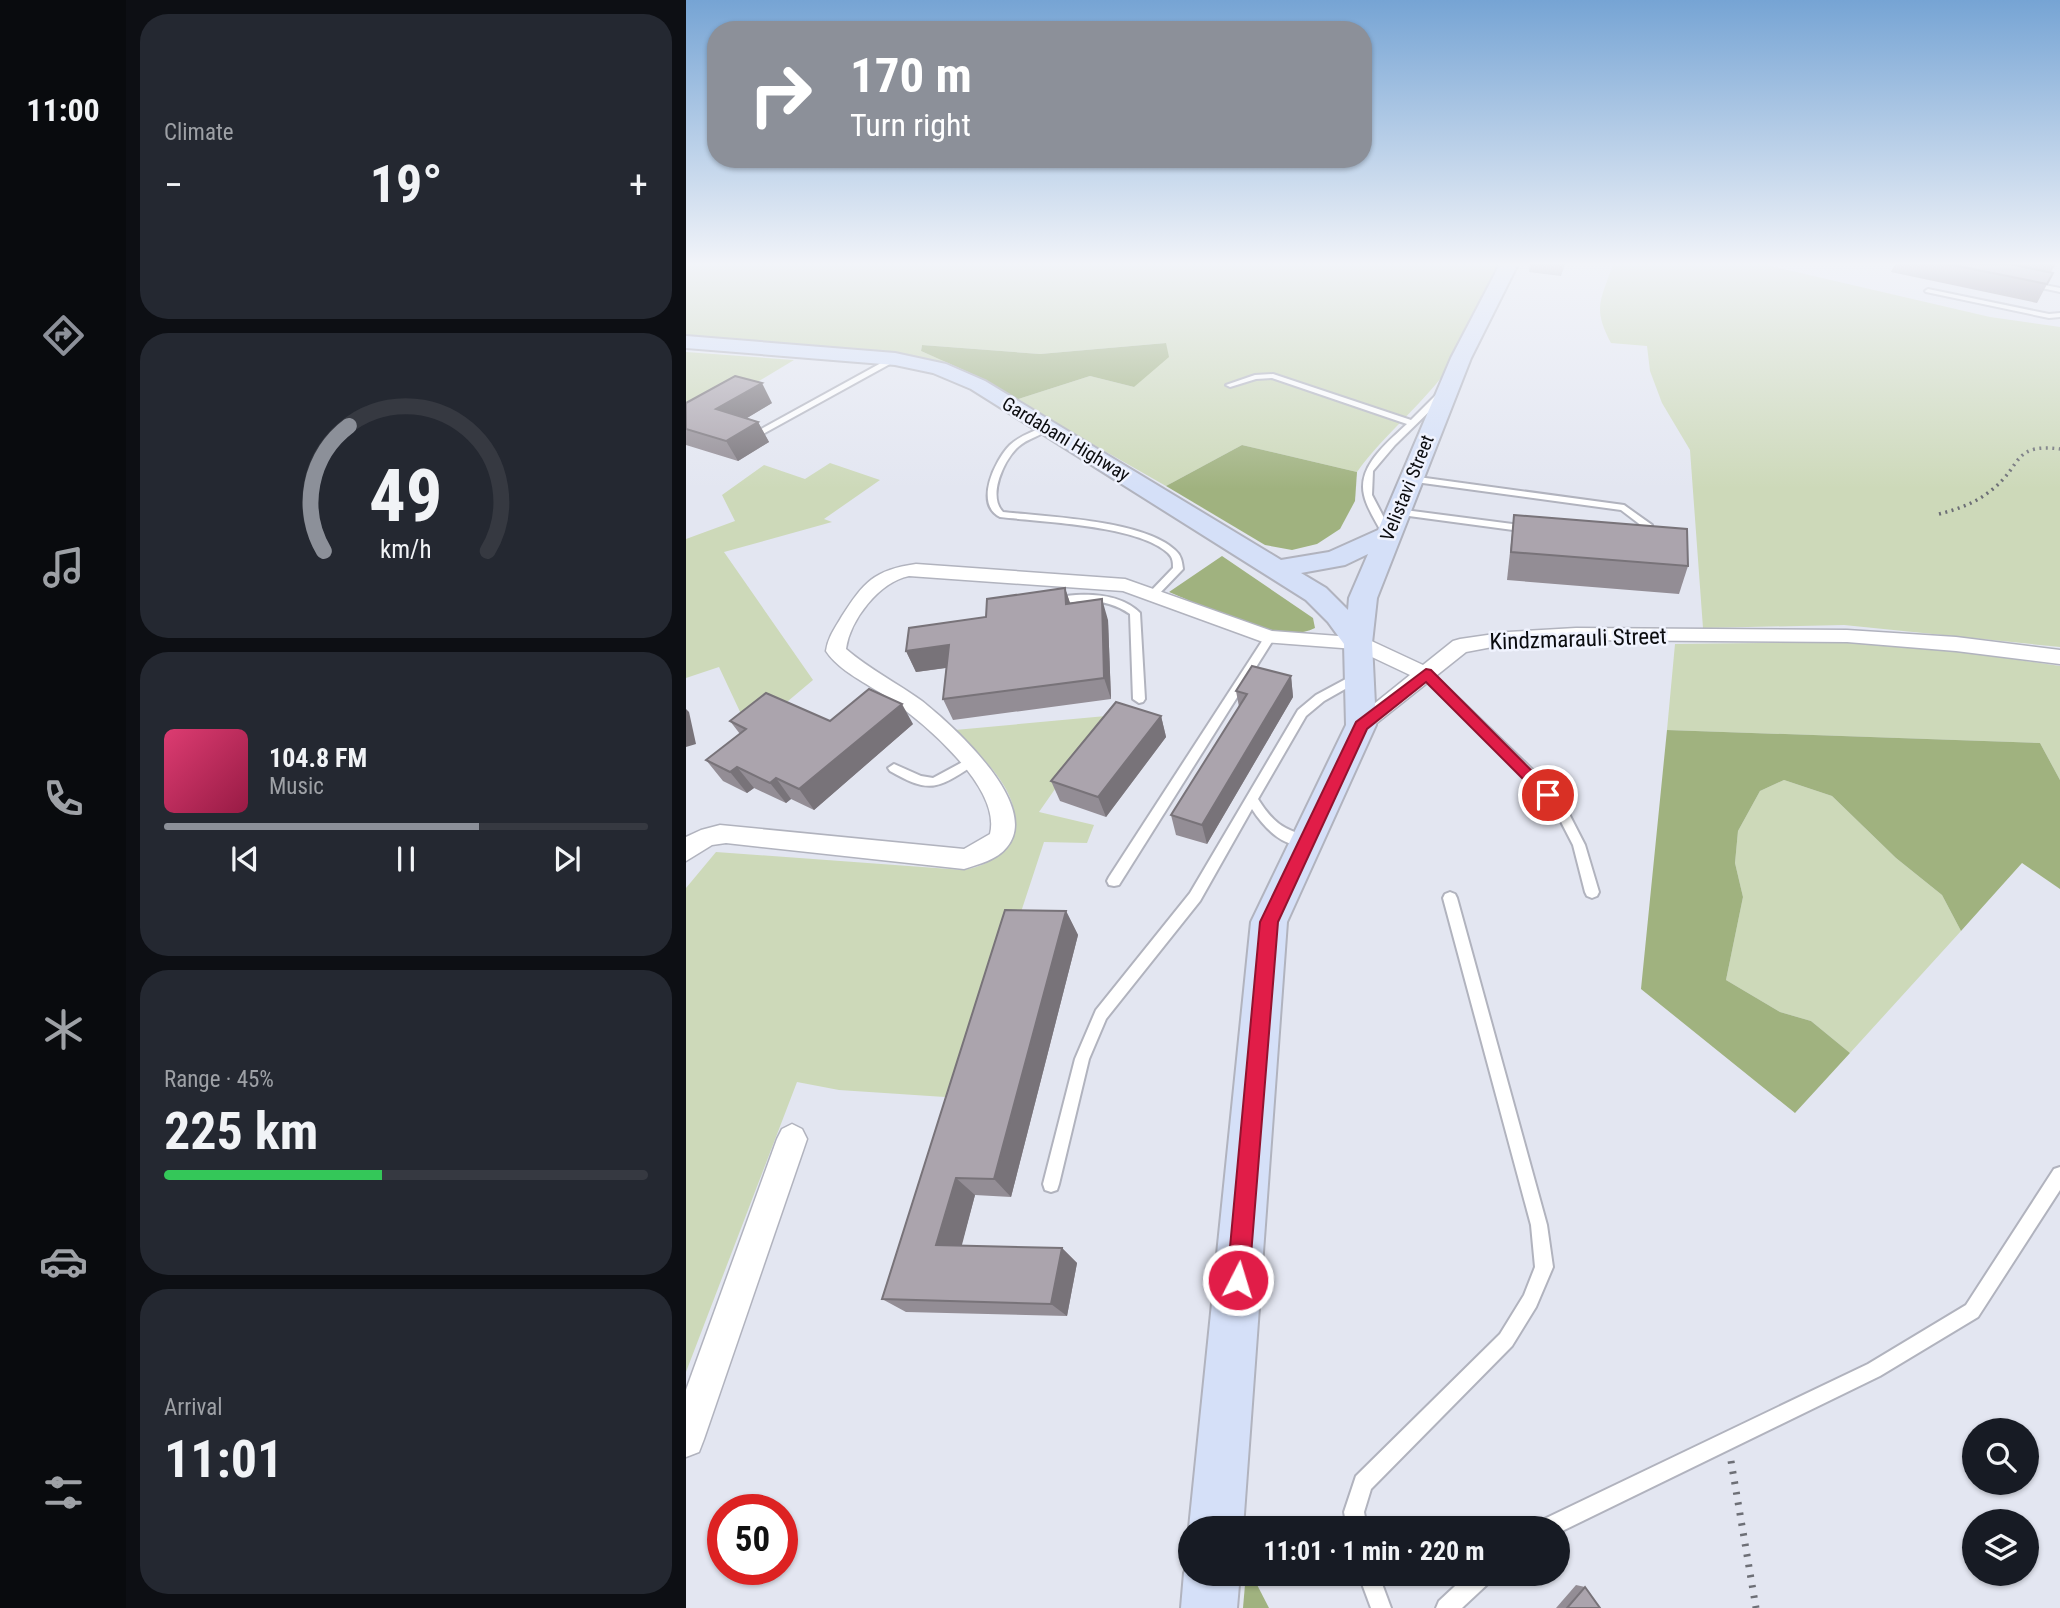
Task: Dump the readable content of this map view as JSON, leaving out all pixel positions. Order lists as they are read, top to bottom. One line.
{"streets":{"main road":["Gardabani Highway","Velistavi Street","Kindzmarauli Street"]},"crossings":[["Gardabani Highway","Velistavi Street"],["Velistavi Street","Kindzmarauli Street"]],"page":{"tabs":"11:00","tile":["Climate",["Range · 45%","225 km"],["Arrival","11:01"]],"turn":["170 m","Turn right"],"heat":["−","19°","+"],"song":["104.8 FM","Music"],"limit":"50","trip":"11:01 · 1 min · 220 m","gauge":["49","km/h"]}}
